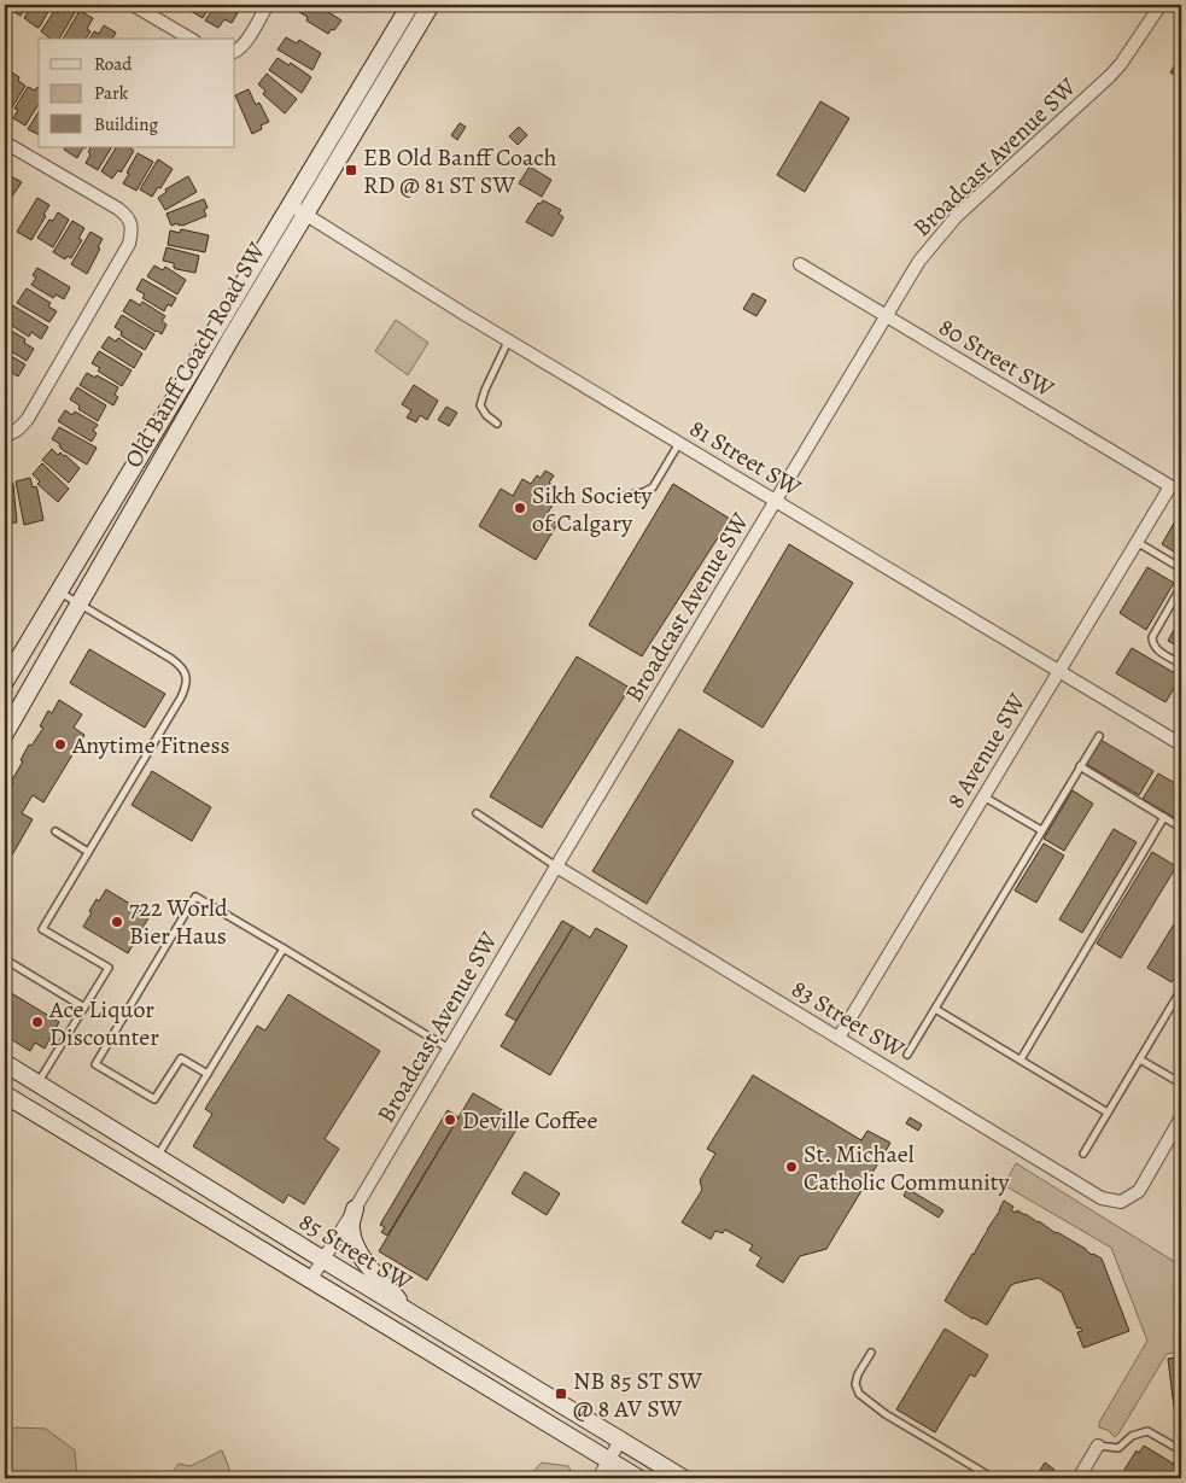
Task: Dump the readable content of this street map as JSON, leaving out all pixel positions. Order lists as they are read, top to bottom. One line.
{"streets":{"main road":["Old Banff Coach Road SW","85 Street SW"],"street":["Broadcast Avenue SW","80 Street SW","81 Street SW","8 Avenue SW","83 Street SW"]},"crossings":[["Broadcast Avenue SW","80 Street SW"],["Broadcast Avenue SW","81 Street SW"],["Broadcast Avenue SW","83 Street SW"],["Broadcast Avenue SW","85 Street SW"],["Old Banff Coach Road SW","81 Street SW"],["80 Street SW","8 Avenue SW"],["81 Street SW","8 Avenue SW"],["8 Avenue SW","83 Street SW"]],"places":{"transit":["EB Old Banff Coach RD @ 81 ST SW","NB 85 ST SW @ 8 AV SW"],"other":["Sikh Society of Calgary","Anytime Fitness","722 World Bier Haus","Ace Liquor Discounter","Deville Coffee","St. Michael Catholic Community"]},"legend":["Road","Park","Building"]}
